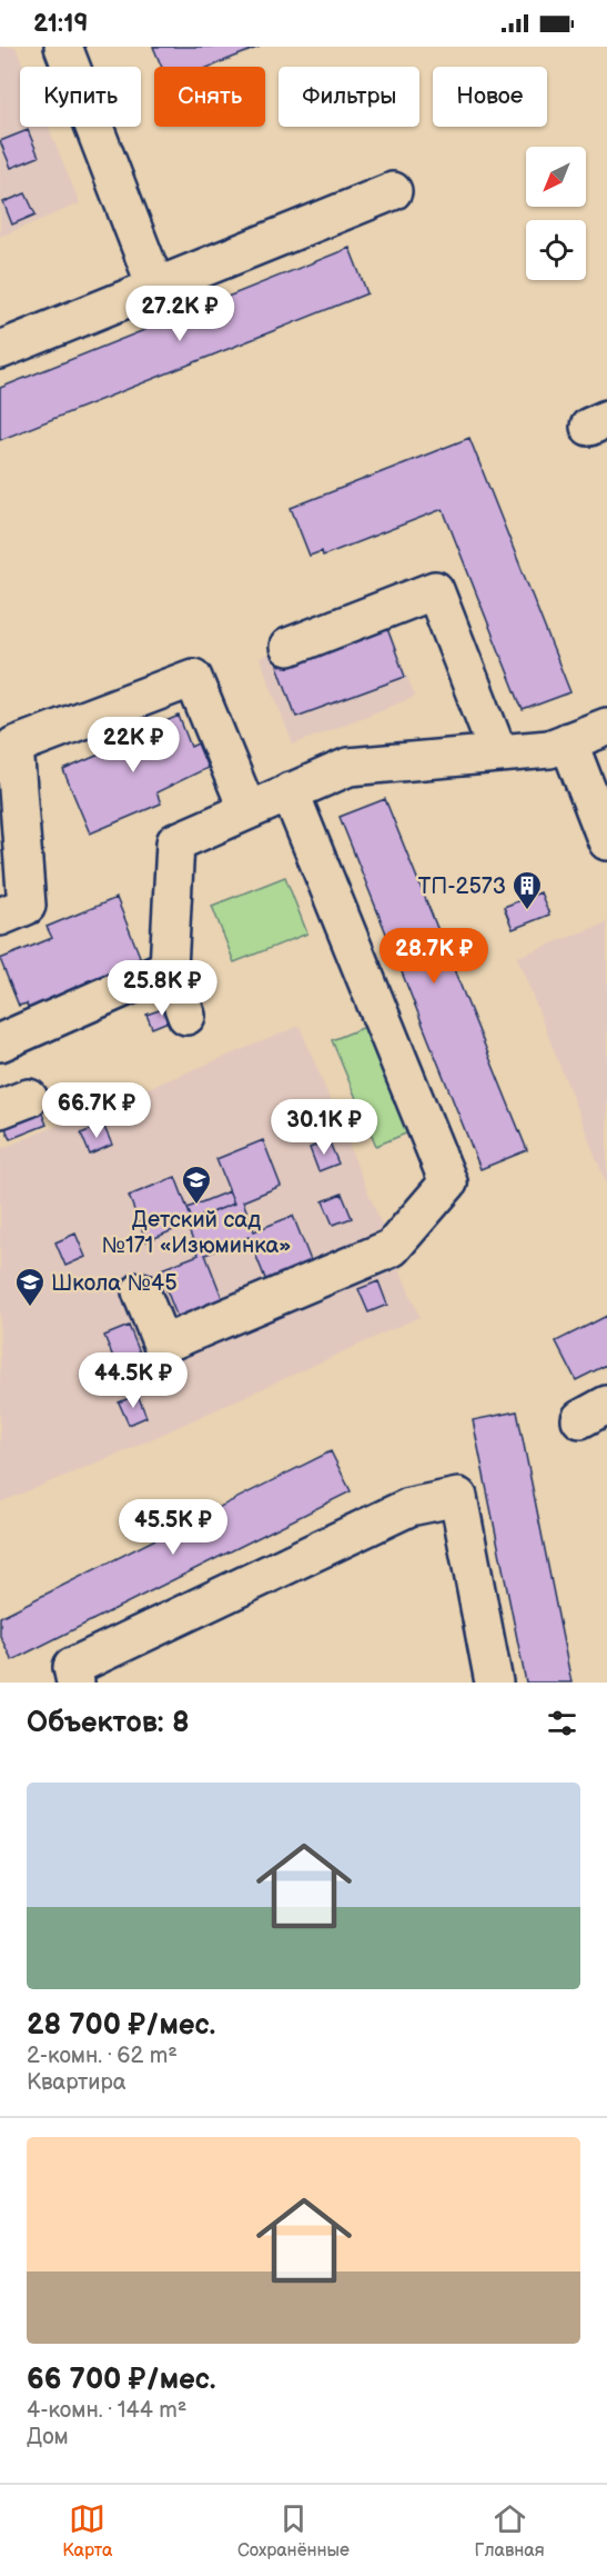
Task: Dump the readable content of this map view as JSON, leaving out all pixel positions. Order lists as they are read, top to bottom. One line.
{"places":{"building":["ТП-2573"],"school or university":["Детский сад №171 «Изюминка»","Школа №45"]},"north":"bottom left","page":{"status":"21:19","chip":["Купить","Снять","Фильтры","Новое"],"price":["27.2K ₽","22K ₽","28.7K ₽","25.8K ₽","66.7K ₽","30.1K ₽","44.5K ₽","45.5K ₽"],"heading":"Объектов: 8","list":[{"name":"28 700 ₽/мес.","note":"2-комн. · 62 m² · Квартира"},{"name":"66 700 ₽/мес.","note":"4-комн. · 144 m² · Дом"}],"tabs":["Карта","Сохранённые","Главная"]}}
